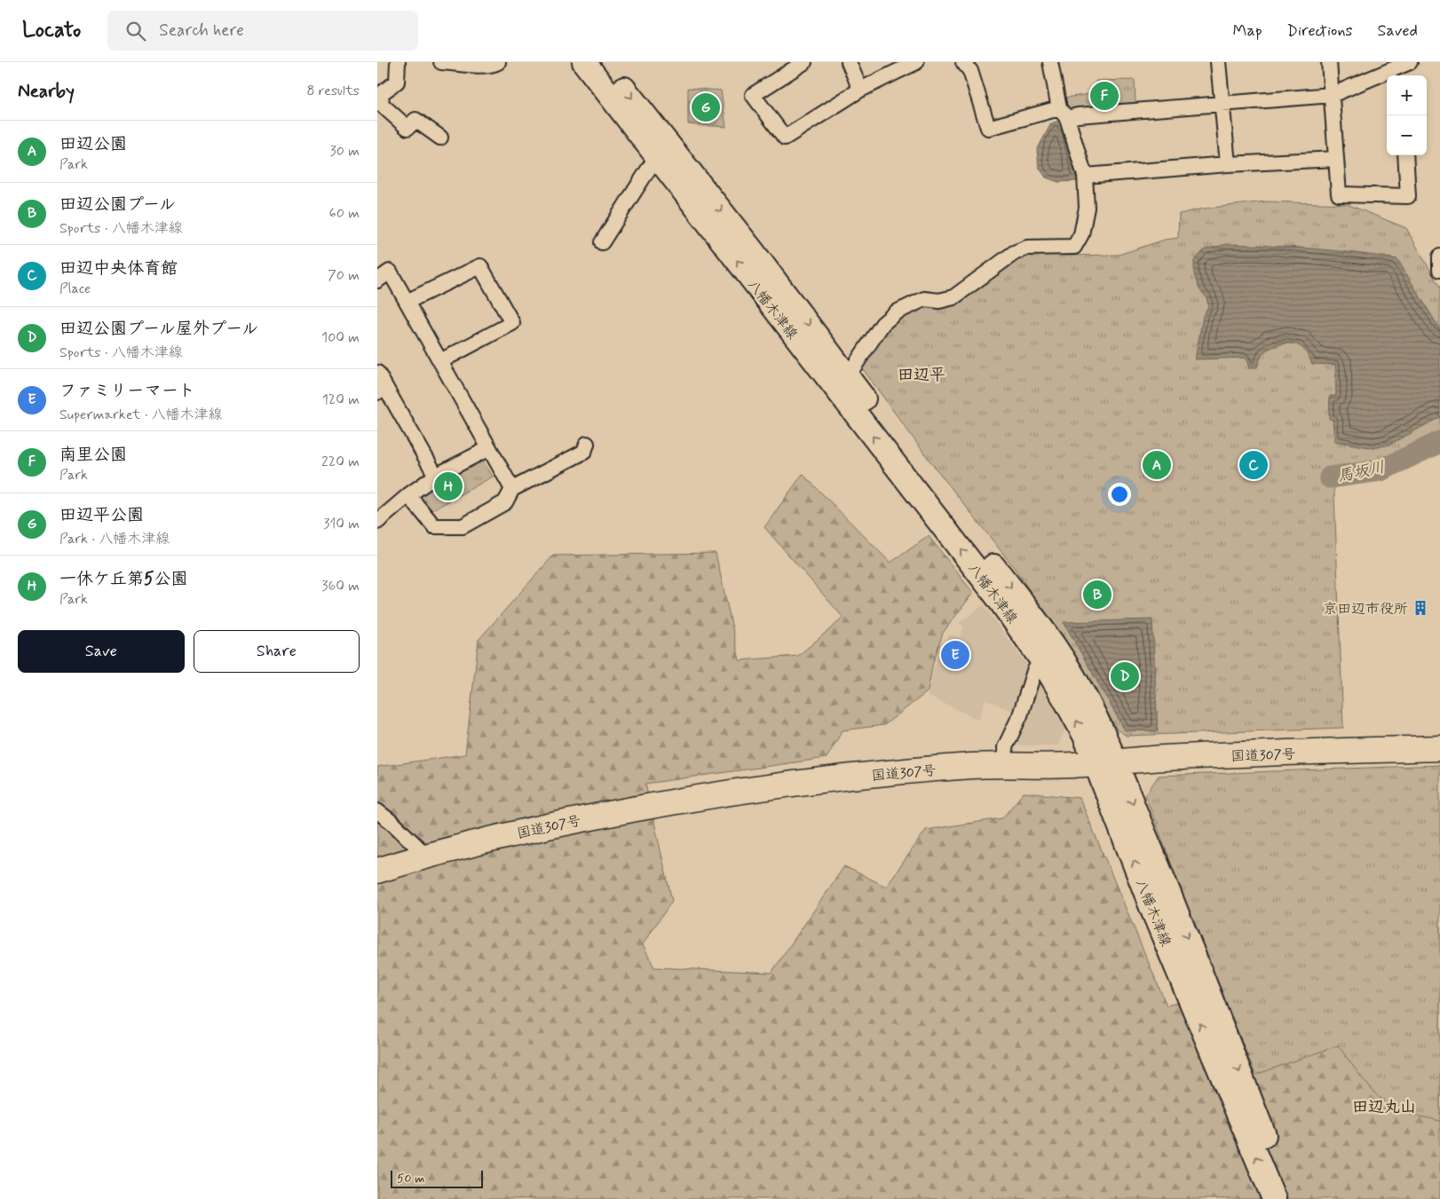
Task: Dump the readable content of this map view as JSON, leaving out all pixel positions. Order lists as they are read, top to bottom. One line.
{"streets":{"highway":["国道307号"],"main road":["八幡木津線"]},"crossings":[["八幡木津線","国道307号"]],"districts":["田辺平","田辺丸山"],"water":["馬坂川"],"places":{"building":["京田辺市役所"]},"scale_bar":"50 m","page":{"header":"Locato","search":"Search here","nav":["Map","Directions","Saved"],"heading":["Nearby","8 results"],"map_buttons":["+","−"],"pins":["F","G","A","C","H","B","E","D"],"list":[{"mark":"A","name":"田辺公園","note":"Park","value":"30 m"},{"mark":"B","name":"田辺公園プール","note":"Sports · 八幡木津線","value":"60 m"},{"mark":"C","name":"田辺中央体育館","note":"Place","value":"70 m"},{"mark":"D","name":"田辺公園プール屋外プール","note":"Sports · 八幡木津線","value":"100 m"},{"mark":"E","name":"ファミリーマート","note":"Supermarket · 八幡木津線","value":"120 m"},{"mark":"F","name":"南里公園","note":"Park","value":"220 m"},{"mark":"G","name":"田辺平公園","note":"Park · 八幡木津線","value":"310 m"},{"mark":"H","name":"一休ケ丘第5公園","note":"Park","value":"360 m"}],"buttons":["Save","Share"],"scale":"50 m"}}
